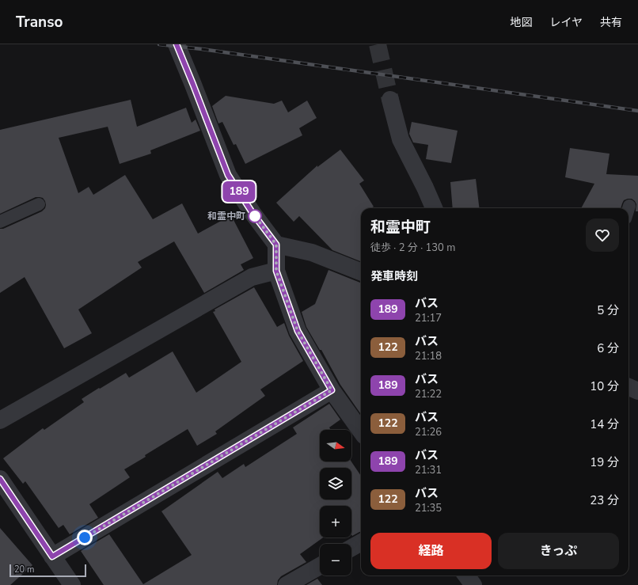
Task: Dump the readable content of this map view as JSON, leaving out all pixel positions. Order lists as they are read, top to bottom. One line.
{"places":["和霊中町"],"lines":["bus line 189"],"scale_bar":"20 m","north":"right","page":{"header":"Transo","nav":["地図","レイヤ","共有"],"on_map":"189","heading":[["和霊中町","徒歩 · 2 分 · 130 m"],"発車時刻"],"list":[{"mark":"189","name":"バス","note":"21:17","value":"5 分"},{"mark":"122","name":"バス","note":"21:18","value":"6 分"},{"mark":"189","name":"バス","note":"21:22","value":"10 分"},{"mark":"122","name":"バス","note":"21:26","value":"14 分"},{"mark":"189","name":"バス","note":"21:31","value":"19 分"},{"mark":"122","name":"バス","note":"21:35","value":"23 分"}],"map_buttons":["+","−"],"buttons":["経路","きっぷ"],"scale":"20 m"}}
